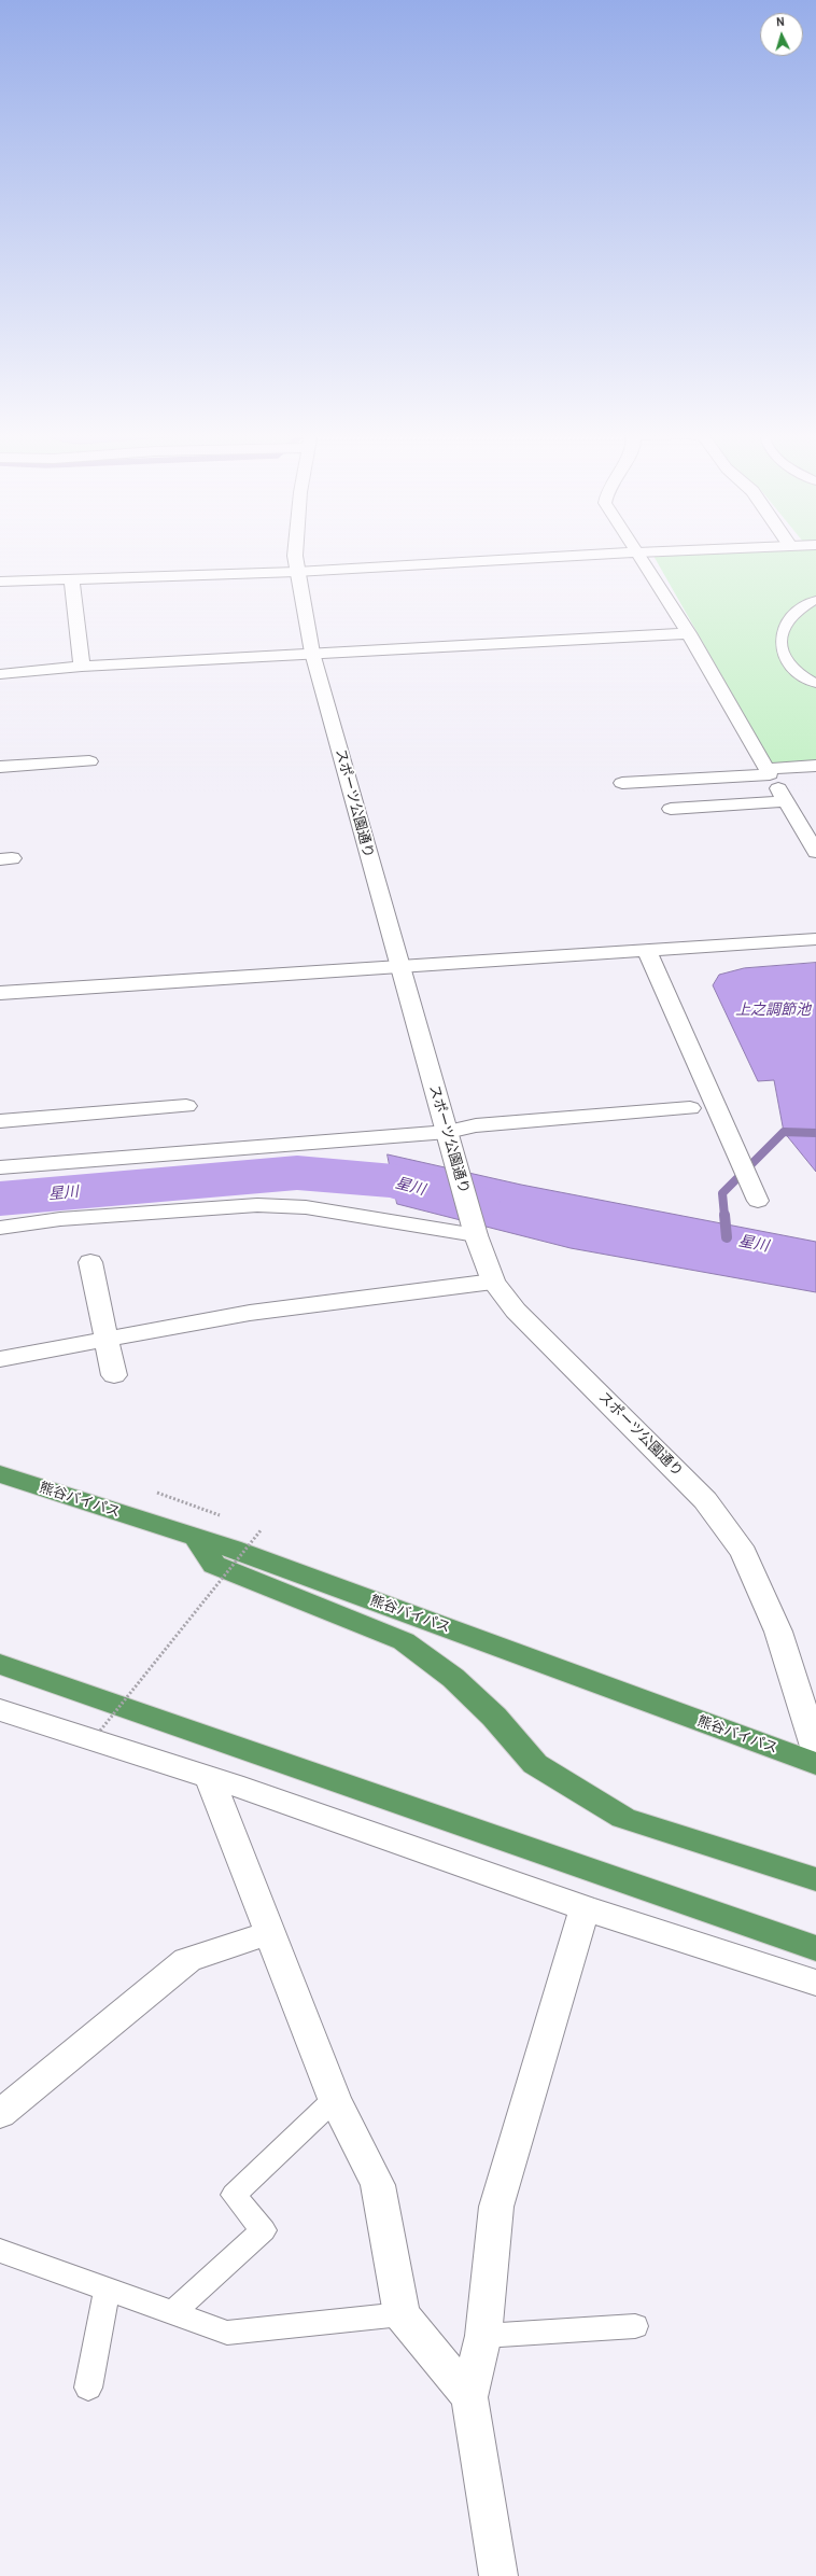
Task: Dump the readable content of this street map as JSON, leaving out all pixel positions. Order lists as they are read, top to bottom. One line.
{"streets":{"highway":["熊谷バイパス"],"street":["スポーツ公園通り"]},"water":["上之調節池","星川"],"north":"top"}
